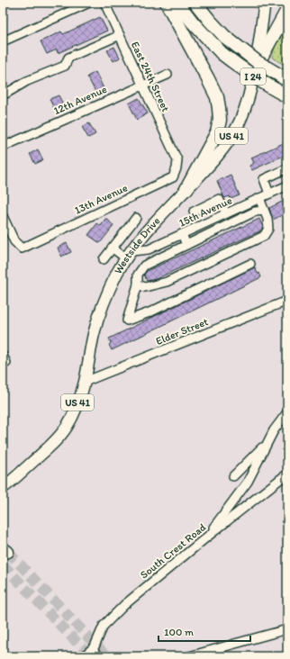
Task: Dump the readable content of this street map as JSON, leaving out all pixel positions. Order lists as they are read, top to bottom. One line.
{"streets":{"highway":["I 24"],"main road":["US 41","Westside Drive"],"street":["East 24th Street","12th Avenue","13th Avenue","15th Avenue","Elder Street","South Crest Road"]},"crossings":[["East 24th Street","12th Avenue"],["East 24th Street","13th Avenue"],["15th Avenue","Westside Drive"],["Westside Drive","Elder Street"]],"scale_bar":"100 m"}
